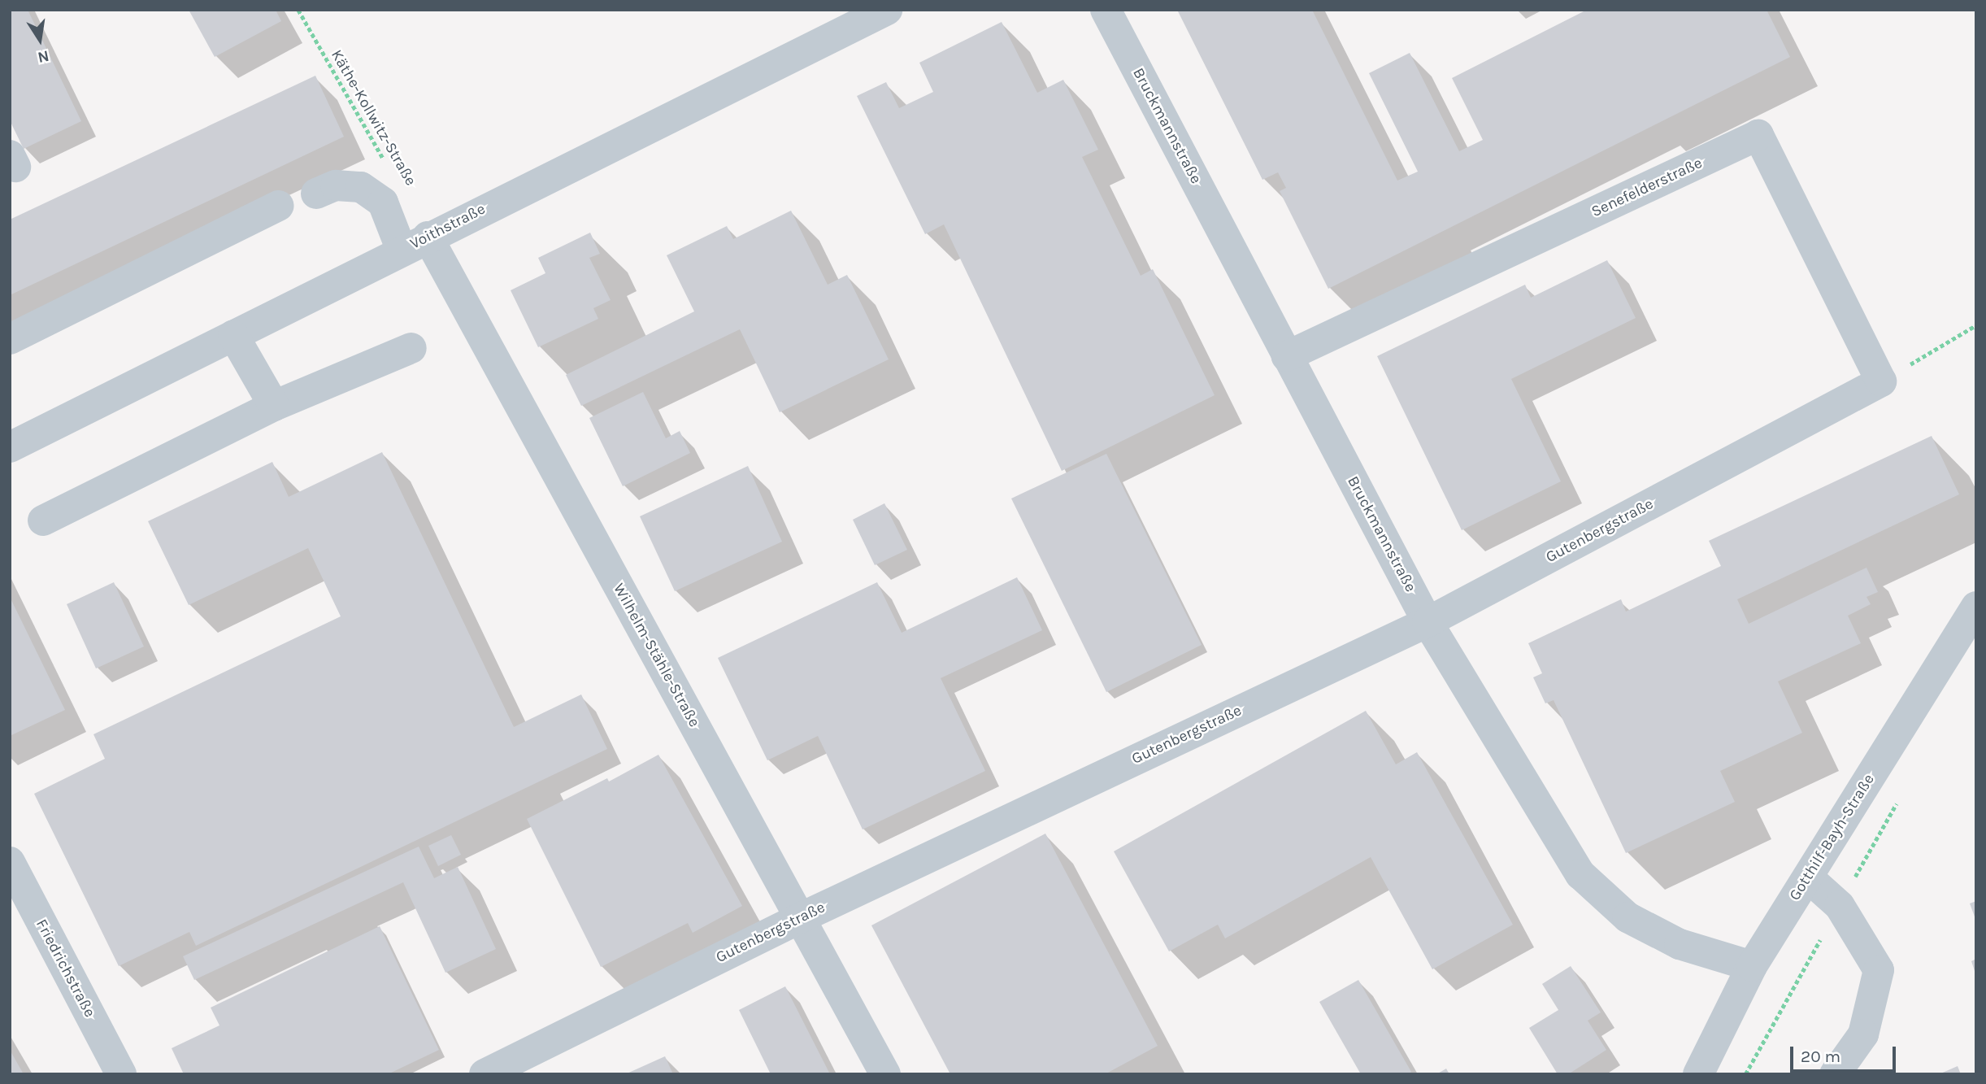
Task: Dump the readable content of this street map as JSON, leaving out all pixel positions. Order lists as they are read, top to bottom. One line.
{"streets":{"street":["Bruckmannstraße","Senefelderstraße","Voithstraße","Gutenbergstraße","Wilhelm-Stähle-Straße","Gotthilf-Bayh-Straße","Friedrichstraße"],"path":["Käthe-Kollwitz-Straße"]},"crossings":[["Bruckmannstraße","Senefelderstraße"],["Bruckmannstraße","Gutenbergstraße"],["Bruckmannstraße","Gotthilf-Bayh-Straße"],["Senefelderstraße","Gutenbergstraße"],["Voithstraße","Wilhelm-Stähle-Straße"],["Gutenbergstraße","Wilhelm-Stähle-Straße"]],"scale_bar":"20 m","north":"bottom"}
